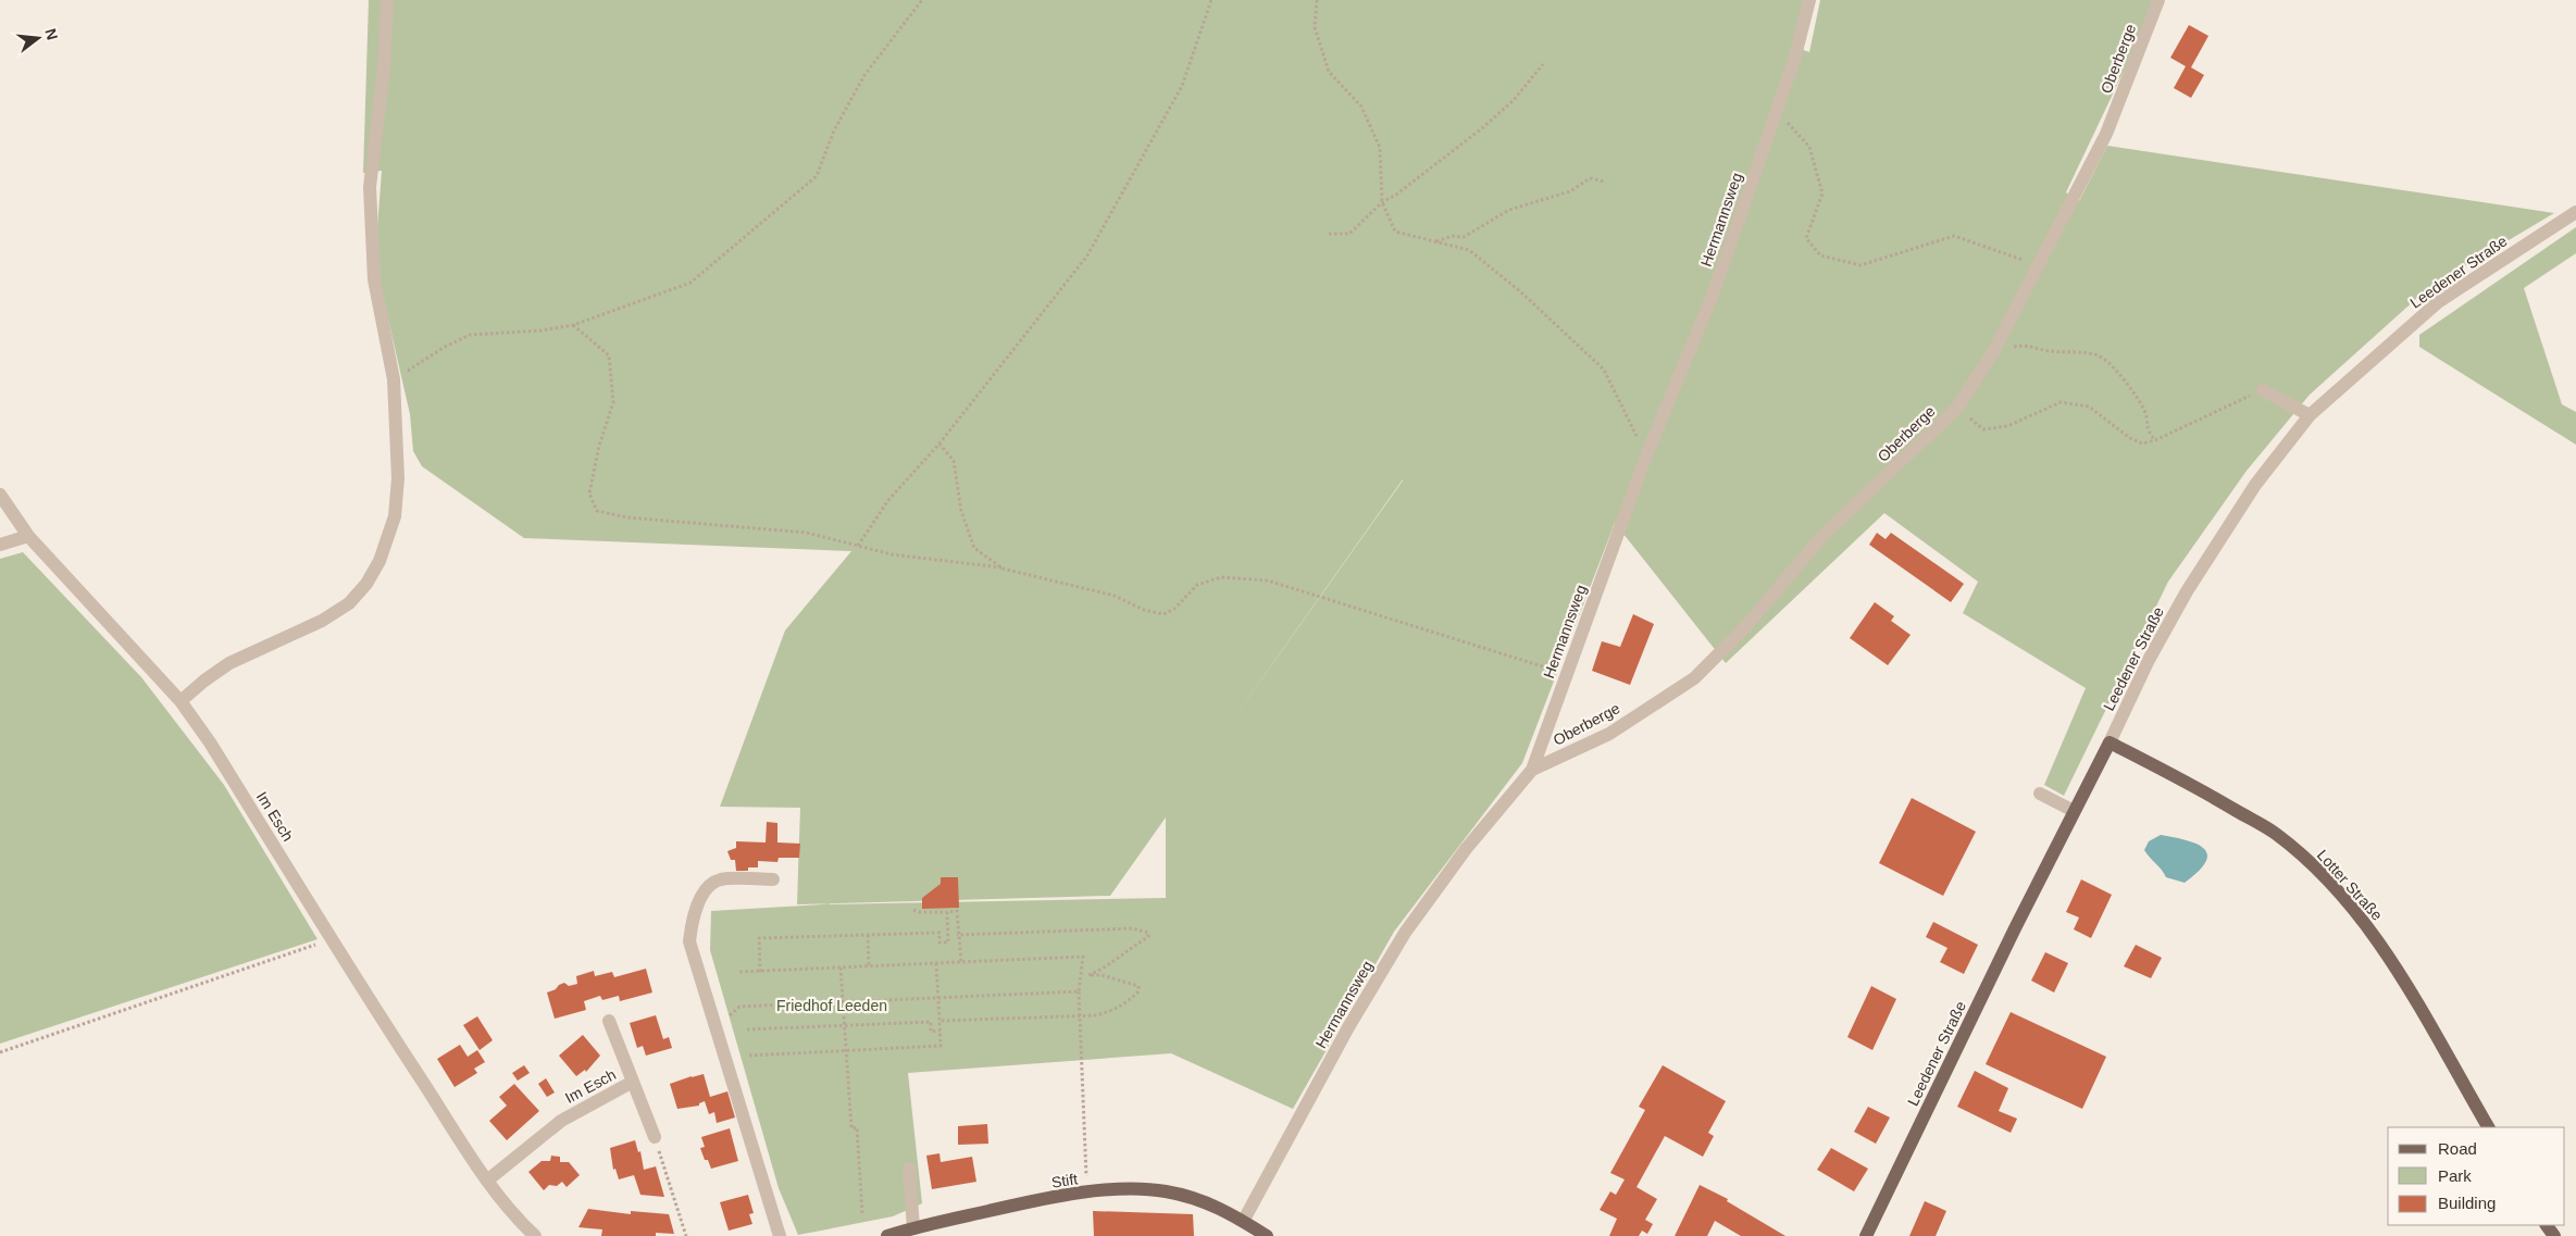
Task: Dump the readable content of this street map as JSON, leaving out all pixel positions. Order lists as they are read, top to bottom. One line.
{"streets":{"main road":["Leedener Straße","Lotter Straße","Stift"],"street":["Oberberge","Hermannsweg","Im Esch"]},"crossings":[["Oberberge","Hermannsweg"],["Hermannsweg","Stift"],["Leedener Straße","Lotter Straße"]],"parks":["Friedhof Leeden"],"legend":["Road","Park","Building"],"north":"right"}
